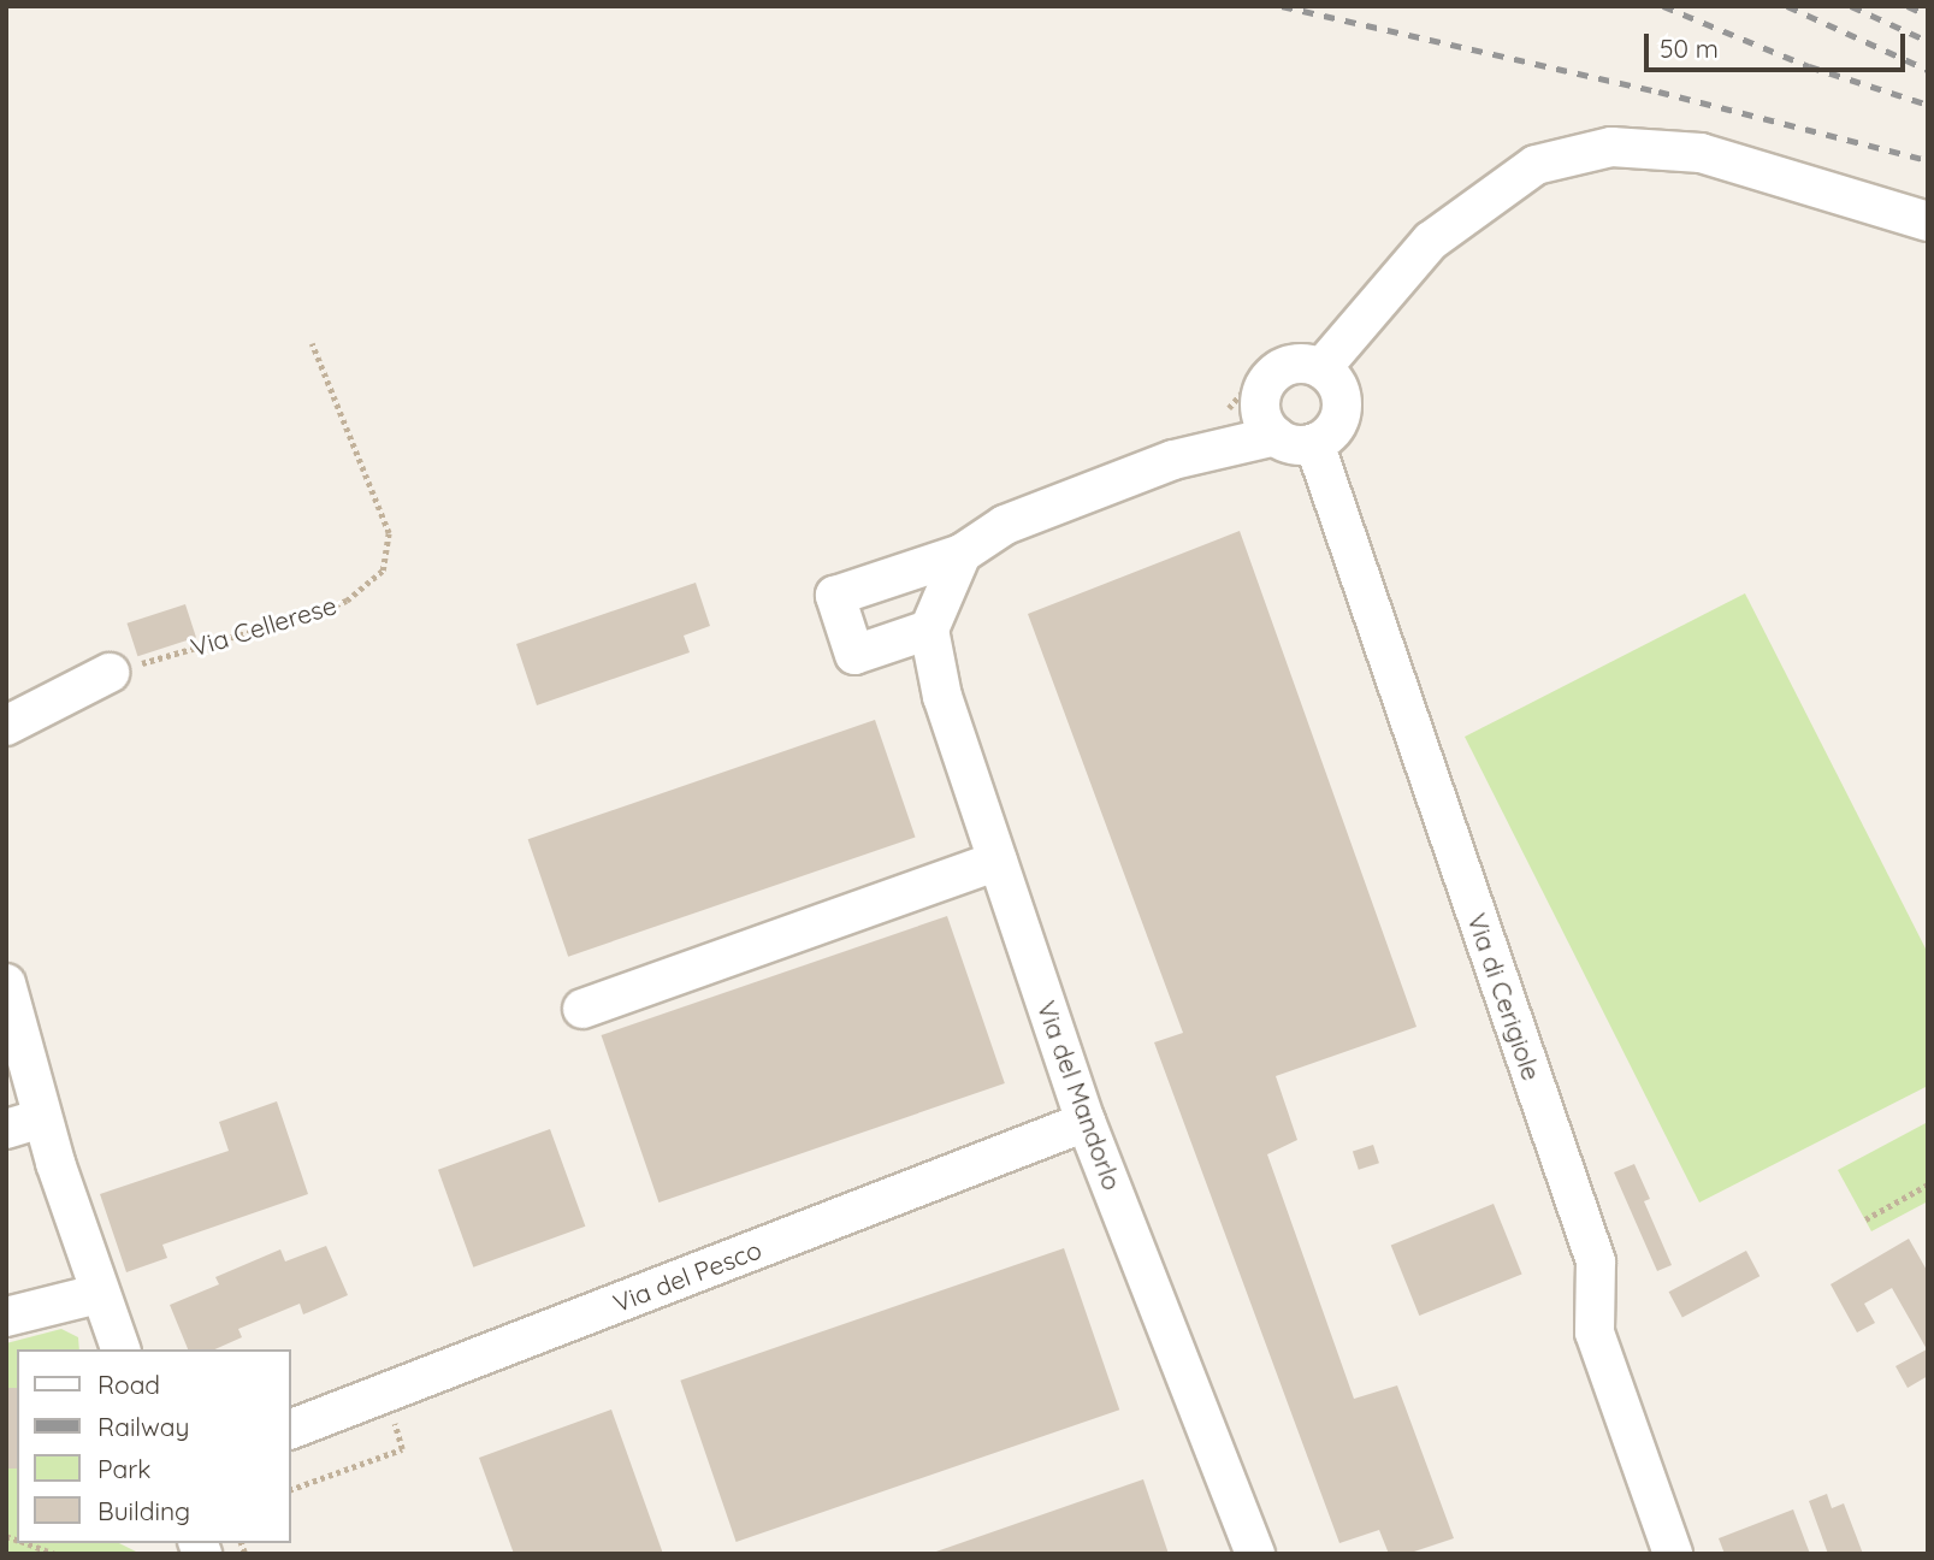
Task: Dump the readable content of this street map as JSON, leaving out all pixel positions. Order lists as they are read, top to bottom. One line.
{"streets":{"street":["Via di Cerigiole","Via del Mandorlo","Via del Pesco"],"path":["Via Cellerese"]},"crossings":[["Via del Mandorlo","Via del Pesco"]],"legend":["Road","Railway","Park","Building"],"scale_bar":"50 m"}
